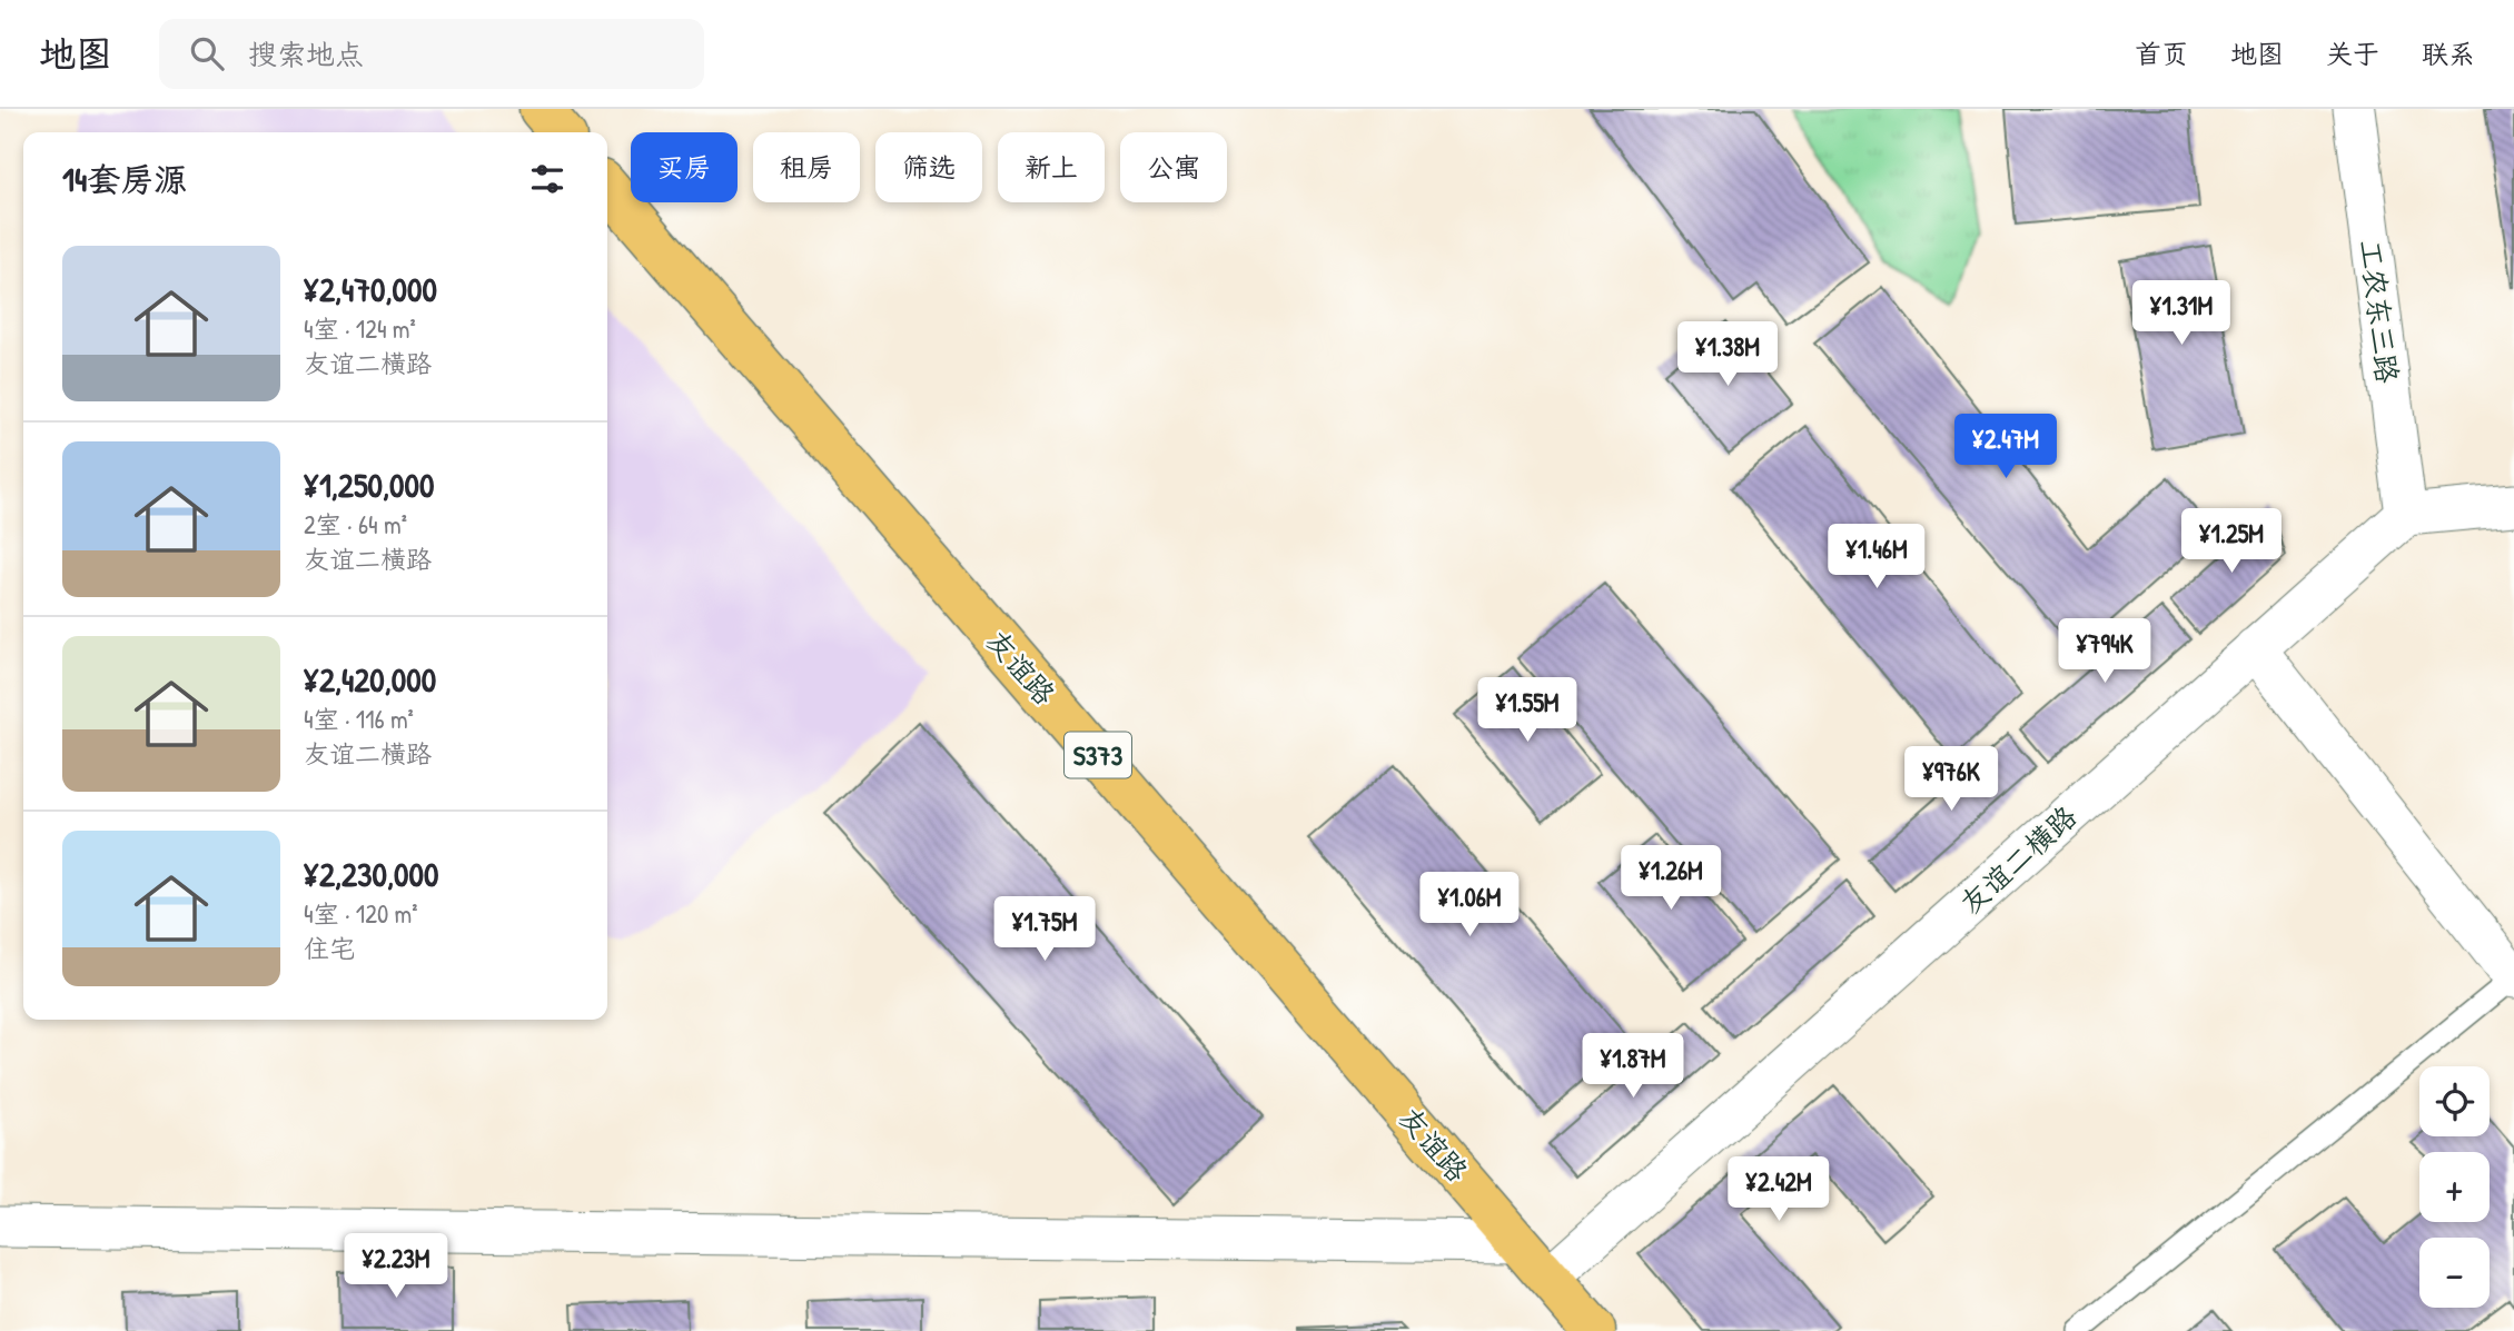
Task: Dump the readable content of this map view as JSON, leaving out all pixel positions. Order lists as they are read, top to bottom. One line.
{"streets":{"main road":["友谊路","S373"],"street":["工农东三路","友谊二横路"]},"crossings":[["工农东三路","友谊二横路"],["友谊路","友谊二横路"]],"page":{"header":"地图","search":"搜索地点","nav":["首页","地图","关于","联系"],"chip":["买房","租房","筛选","新上","公寓"],"heading":"14套房源","list":[{"name":"¥2,470,000","note":"4室 · 124 m² · 友谊二横路"},{"name":"¥1,250,000","note":"2室 · 64 m² · 友谊二横路"},{"name":"¥2,420,000","note":"4室 · 116 m² · 友谊二横路"},{"name":"¥2,230,000","note":"4室 · 120 m² · 住宅"}],"price":["¥1.31M","¥1.38M","¥2.47M","¥1.25M","¥1.46M","¥794K","¥1.55M","¥976K","¥1.26M","¥1.06M","¥1.75M","¥1.87M","¥2.42M","¥2.23M"],"map_buttons":["+","−"]}}
